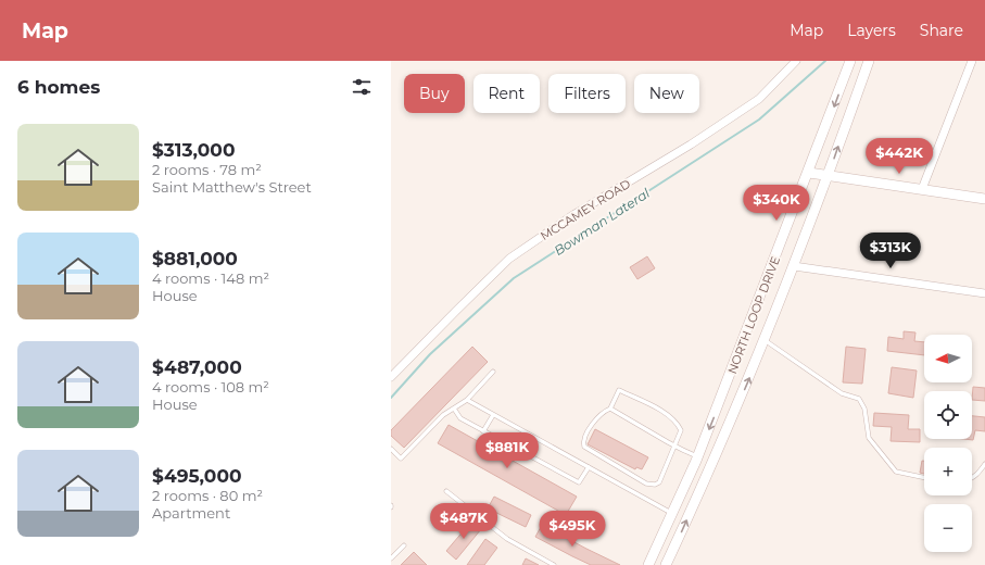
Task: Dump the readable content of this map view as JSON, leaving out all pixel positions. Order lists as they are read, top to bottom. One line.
{"streets":{"main road":["NORTH LOOP DRIVE"],"street":["MCCAMEY ROAD"]},"water":["Bowman Lateral"],"north":"left","page":{"header":"Map","nav":["Map","Layers","Share"],"heading":"6 homes","chip":["Buy","Rent","Filters","New"],"list":[{"name":"$313,000","note":"2 rooms · 78 m² · Saint Matthew's Street"},{"name":"$881,000","note":"4 rooms · 148 m² · House"},{"name":"$487,000","note":"4 rooms · 108 m² · House"},{"name":"$495,000","note":"2 rooms · 80 m² · Apartment"}],"price":["$442K","$340K","$313K","$881K","$487K","$495K"],"map_buttons":["+","−"]}}
